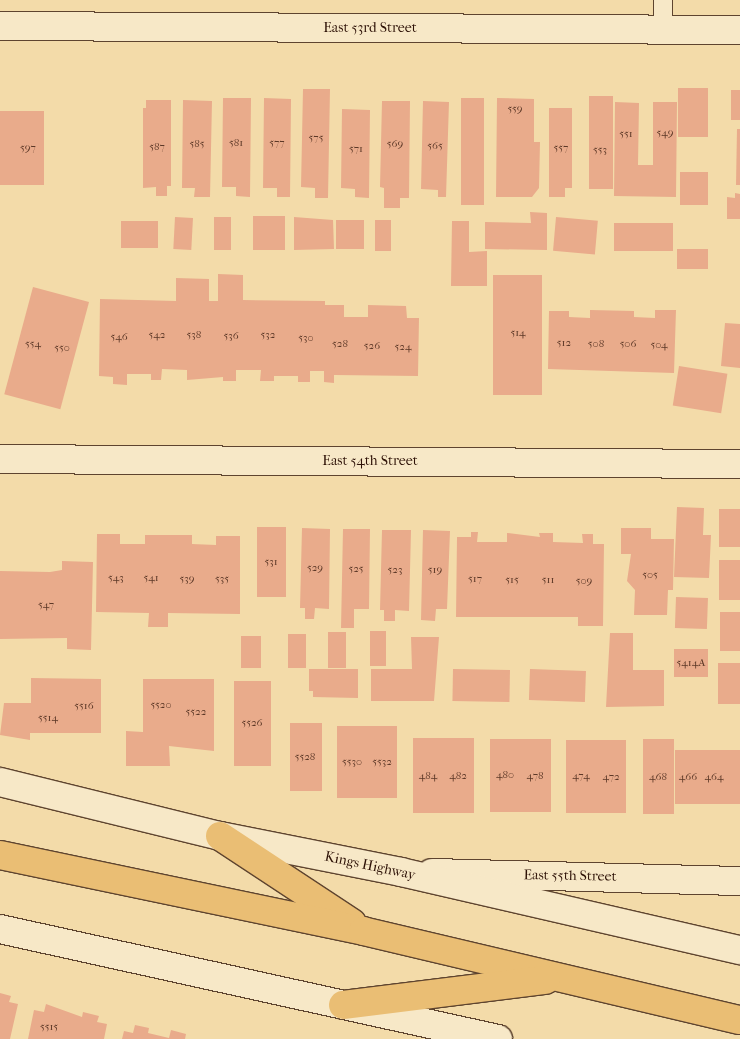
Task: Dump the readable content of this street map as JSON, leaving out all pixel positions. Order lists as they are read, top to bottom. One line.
{"streets":{"street":["East 53rd Street","East 54th Street","Kings Highway","East 55th Street"]},"crossings":[["Kings Highway","East 55th Street"]],"house_numbers":["559","549","551","575","581","577","585","569","565","587","597","557","571","553","514","542","538","532","536","546","530","512","554","528","508","506","504","526","524","550","531","529","525","523","519","505","543","541","539","535","517","515","511","509","547","5414A","5520","5516","5522","5514","5526","5528","5530","5532","480","484","482","478","474","472","468","466","464","5515"]}
